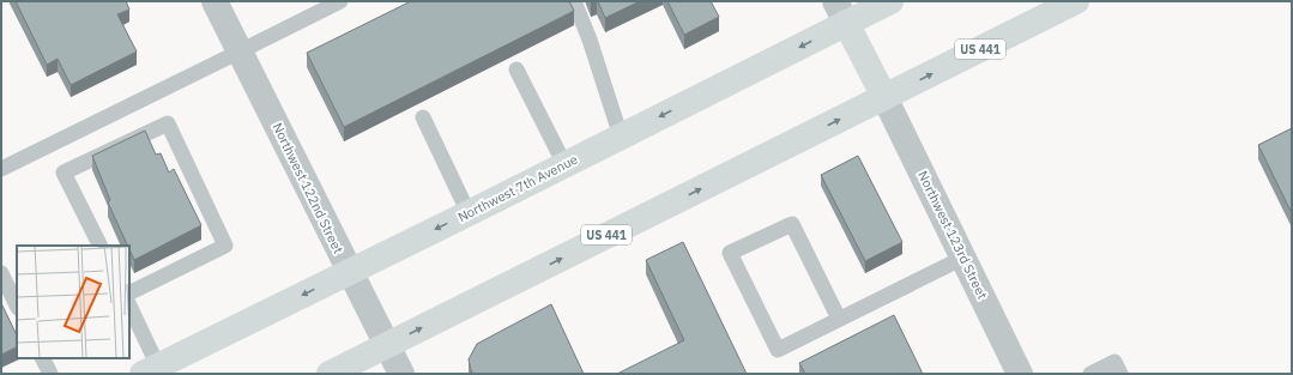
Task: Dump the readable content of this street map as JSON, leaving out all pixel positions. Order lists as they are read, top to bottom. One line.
{"streets":{"main road":["US 441","Northwest 7th Avenue"],"street":["Northwest 122nd Street","Northwest 123rd Street"]},"crossings":[["US 441","Northwest 122nd Street"],["US 441","Northwest 123rd Street"],["Northwest 122nd Street","Northwest 7th Avenue"]]}
